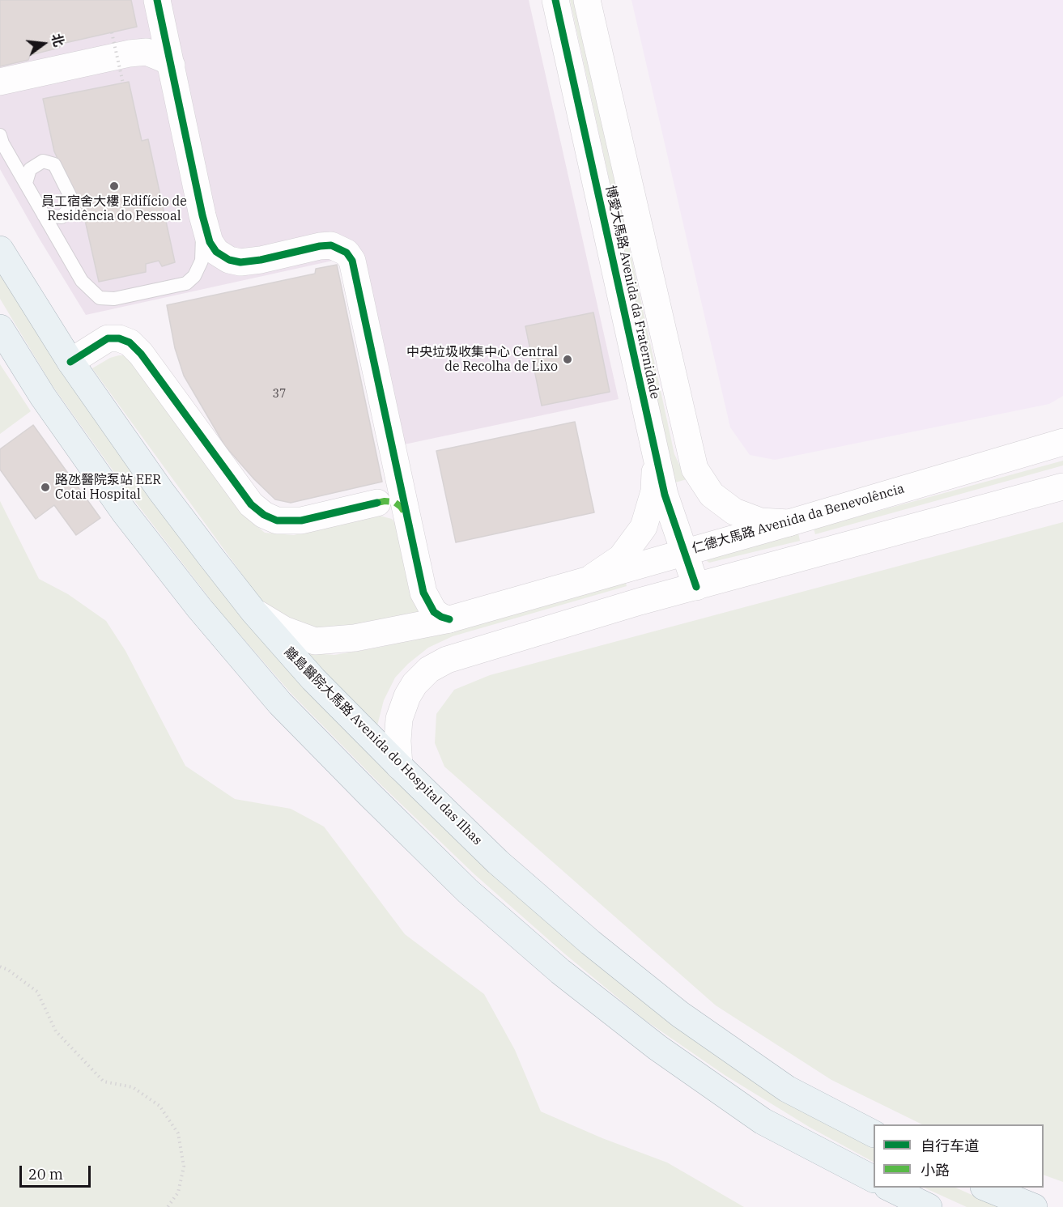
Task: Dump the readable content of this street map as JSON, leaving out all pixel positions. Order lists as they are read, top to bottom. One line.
{"streets":{"main road":["離島醫院大馬路 Avenida do Hospital das Ilhas"],"street":["博愛大馬路 Avenida da Fraternidade","仁德大馬路 Avenida da Benevolência"]},"crossings":[["博愛大馬路 Avenida da Fraternidade","仁德大馬路 Avenida da Benevolência"],["仁德大馬路 Avenida da Benevolência","離島醫院大馬路 Avenida do Hospital das Ilhas"]],"places":["員工宿舍大樓 Edifício de Residência do Pessoal","中央垃圾收集中心 Central de Recolha de Lixo","路氹醫院泵站 EER Cotai Hospital"],"house_numbers":["37"],"legend":["自行车道","小路"],"scale_bar":"20 m","north":"right"}
